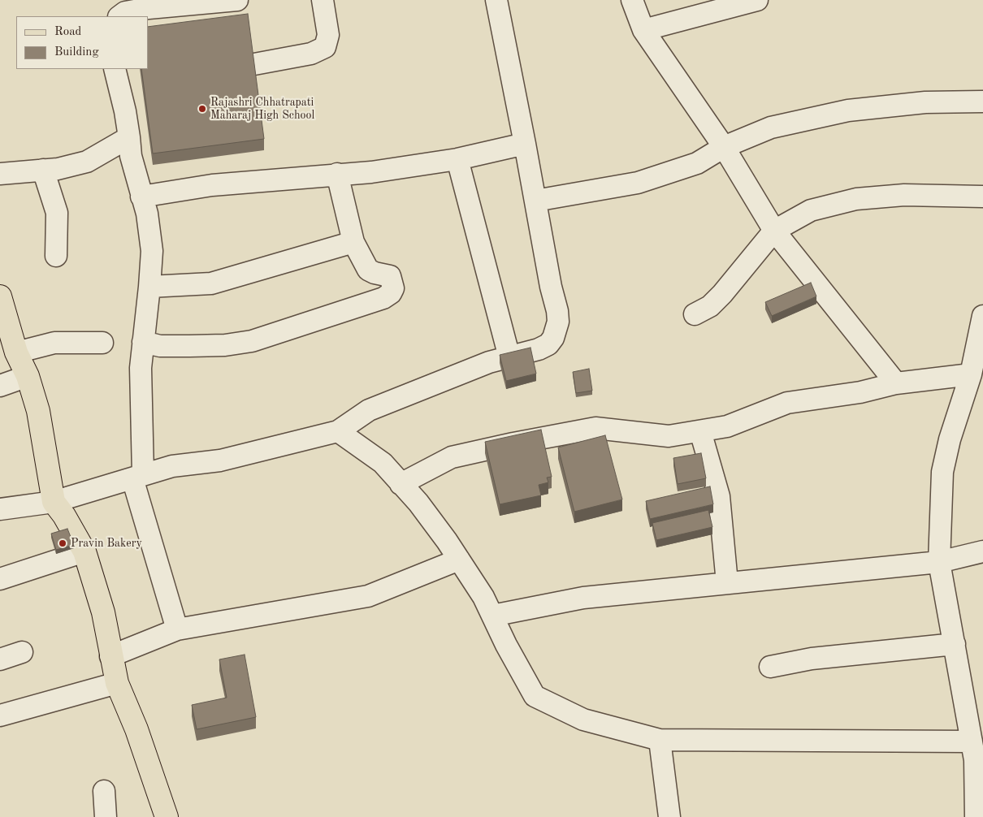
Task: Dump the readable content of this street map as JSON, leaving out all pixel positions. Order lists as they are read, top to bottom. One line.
{"places":["Rajashri Chhatrapati Maharaj High School","Pravin Bakery"],"legend":["Road","Building"]}
